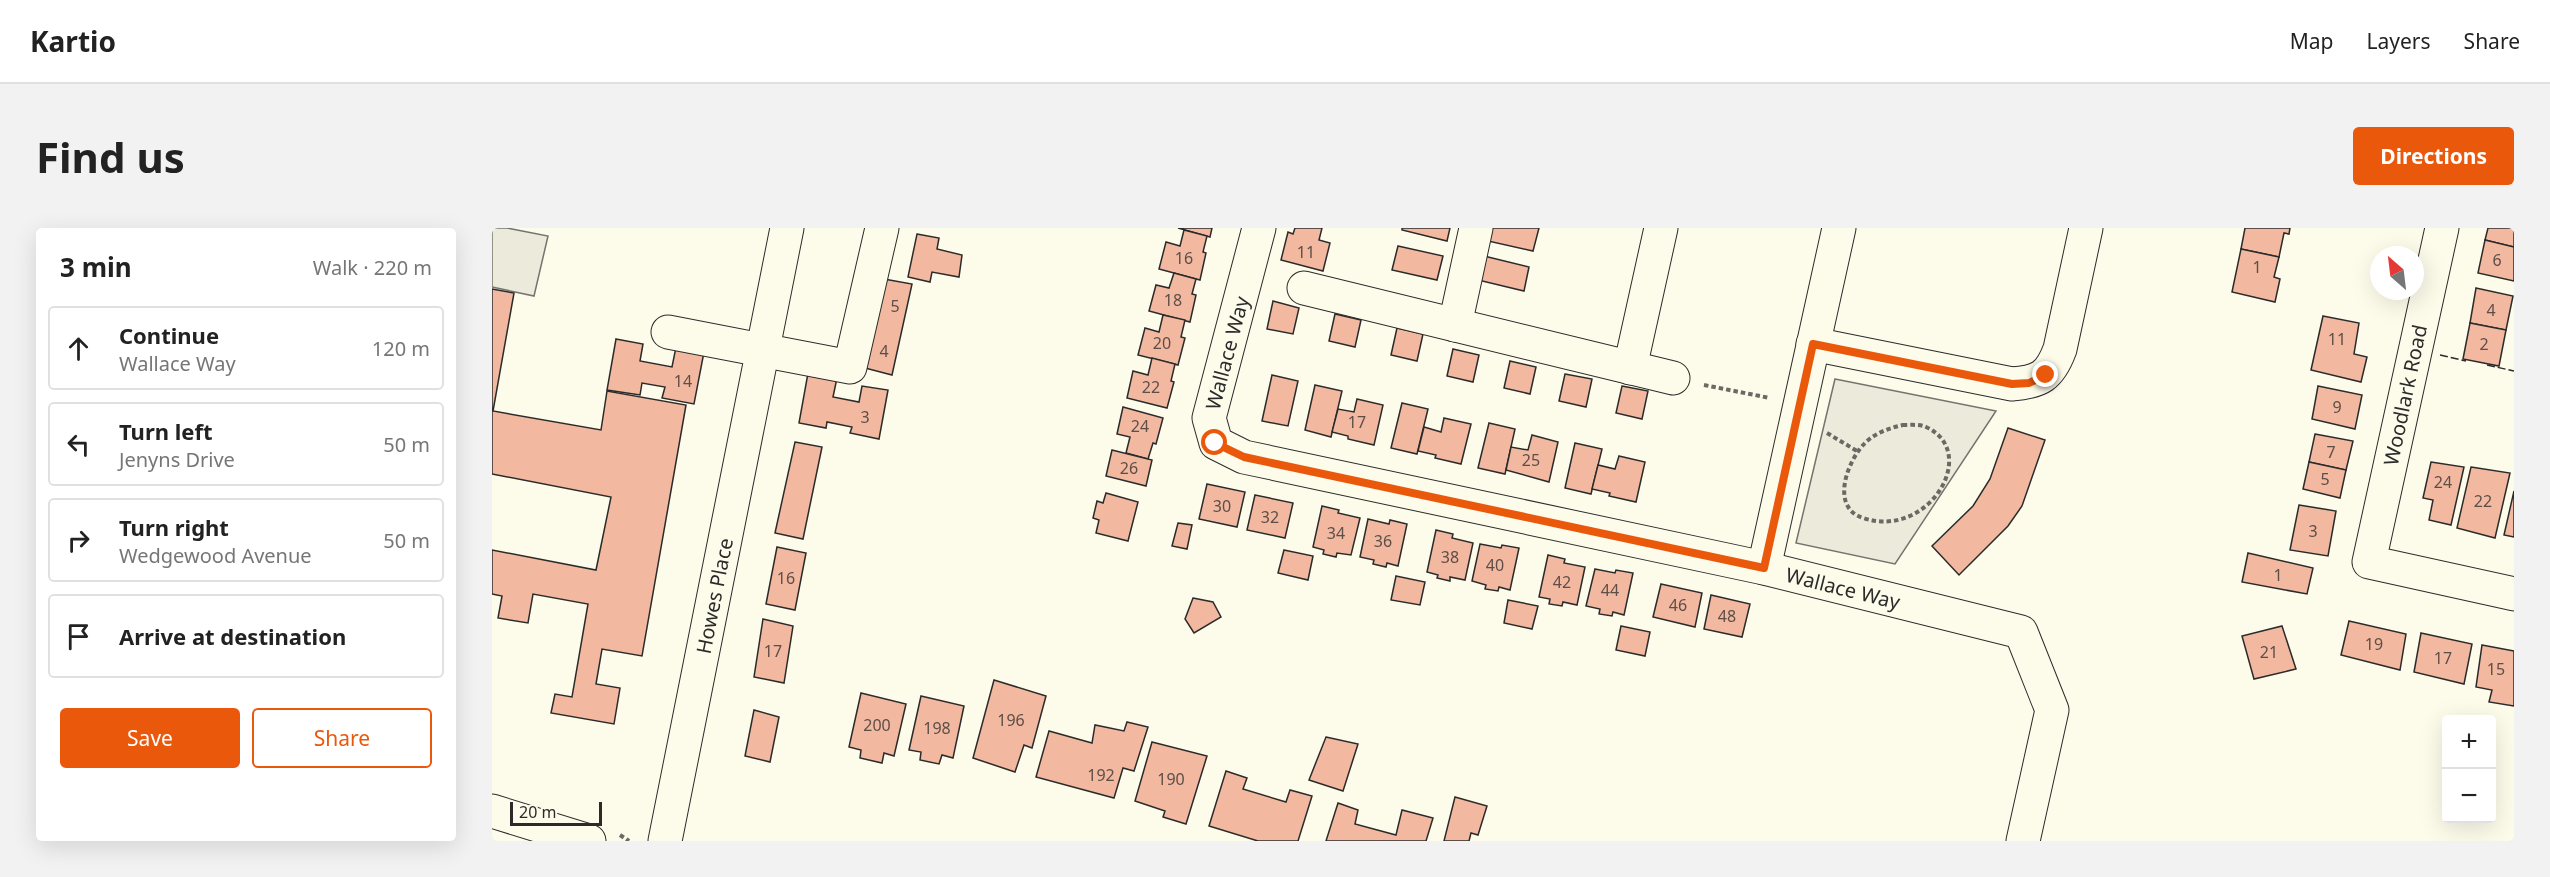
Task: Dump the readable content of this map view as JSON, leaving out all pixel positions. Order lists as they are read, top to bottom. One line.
{"streets":{"street":["Wallace Way","Woodlark Road","Howes Place"]},"house_numbers":["11","16","6","1","18","5","4","11","20","2","4","14","22","9","3","17","24","7","25","26","5","24","22","30","32","3","34","36","38","40","1","16","42","44","46","48","19","17","21","17","15","196","200","198","192","190"],"scale_bar":"20 m","north":"top left","page":{"header":"Kartio","nav":["Map","Layers","Share"],"buttons":["Directions",["Save","Share"]],"title":"Find us","heading":["3 min","Walk · 220 m"],"list":[["Continue","Wallace Way","120 m"],["Turn left","Jenyns Drive","50 m"],["Turn right","Wedgewood Avenue","50 m"],"Arrive at destination"],"map_buttons":["+","−"],"scale":"20 m"}}
